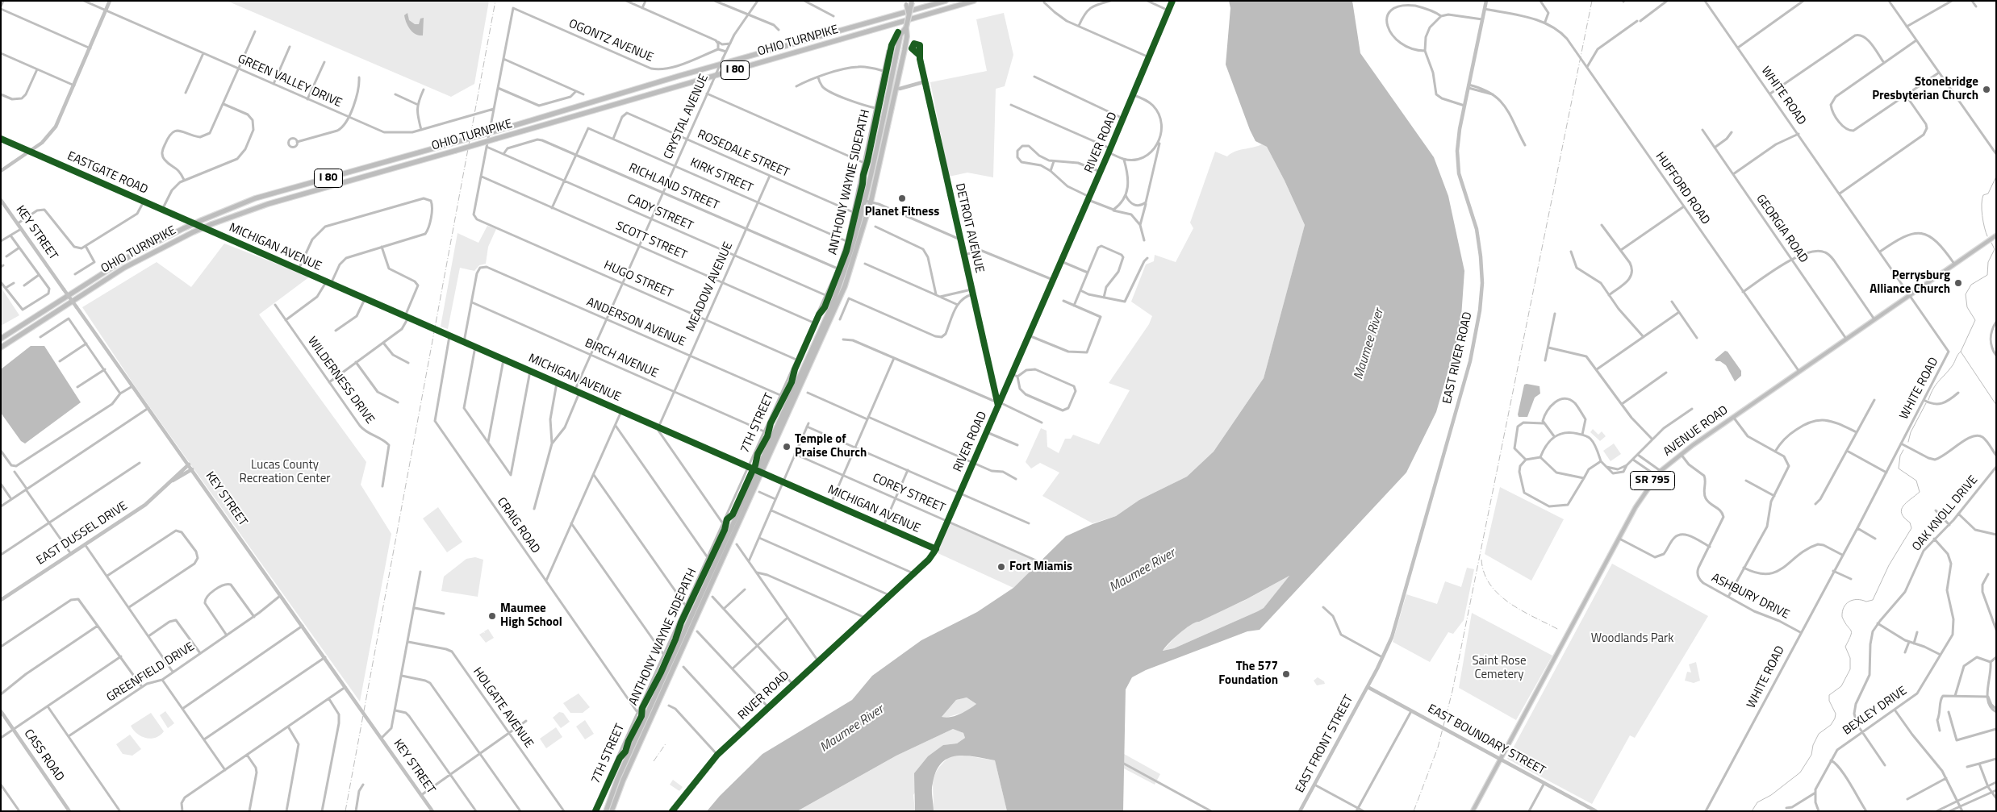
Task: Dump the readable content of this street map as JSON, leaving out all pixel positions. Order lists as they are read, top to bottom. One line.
{"streets":{"highway":["OHIO TURNPIKE","I 80"],"main road":["AVENUE ROAD","SR 795"],"street":["OGONTZ AVENUE","GREEN VALLEY DRIVE","WHITE ROAD","CRYSTAL AVENUE","RIVER ROAD","ROSEDALE STREET","EASTGATE ROAD","KIRK STREET","RICHLAND STREET","HUFFORD ROAD","CADY STREET","DETROIT AVENUE","GEORGIA ROAD","KEY STREET","SCOTT STREET","MICHIGAN AVENUE","HUGO STREET","MEADOW AVENUE","ANDERSON AVENUE","EAST RIVER ROAD","BIRCH AVENUE","WILDERNESS DRIVE","7TH STREET","COREY STREET","OAK KNOLL DRIVE","CRAIG ROAD","EAST DUSSEL DRIVE","ASHBURY DRIVE","GREENFIELD DRIVE","HOLGATE AVENUE","BEXLEY DRIVE","EAST BOUNDARY STREET","EAST FRONT STREET","CASS ROAD"],"cycle path":["ANTHONY WAYNE SIDEPATH"]},"crossings":[["WHITE ROAD","AVENUE ROAD"],["WHITE ROAD","ASHBURY DRIVE"],["CRYSTAL AVENUE","ROSEDALE STREET"],["CRYSTAL AVENUE","KIRK STREET"],["CRYSTAL AVENUE","RICHLAND STREET"],["CRYSTAL AVENUE","CADY STREET"],["CRYSTAL AVENUE","SCOTT STREET"],["CRYSTAL AVENUE","MICHIGAN AVENUE"],["CRYSTAL AVENUE","HUGO STREET"],["CRYSTAL AVENUE","ANDERSON AVENUE"],["CRYSTAL AVENUE","BIRCH AVENUE"],["RIVER ROAD","DETROIT AVENUE"],["RIVER ROAD","MICHIGAN AVENUE"],["RIVER ROAD","COREY STREET"],["ROSEDALE STREET","KIRK STREET"],["ROSEDALE STREET","MEADOW AVENUE"],["ROSEDALE STREET","7TH STREET"],["EASTGATE ROAD","MICHIGAN AVENUE"],["KIRK STREET","RICHLAND STREET"],["KIRK STREET","MEADOW AVENUE"],["KIRK STREET","7TH STREET"],["RICHLAND STREET","CADY STREET"],["RICHLAND STREET","MEADOW AVENUE"],["RICHLAND STREET","7TH STREET"],["HUFFORD ROAD","EAST RIVER ROAD"],["HUFFORD ROAD","AVENUE ROAD"],["CADY STREET","MEADOW AVENUE"],["CADY STREET","7TH STREET"],["GEORGIA ROAD","AVENUE ROAD"],["KEY STREET","EAST DUSSEL DRIVE"],["KEY STREET","GREENFIELD DRIVE"],["SCOTT STREET","HUGO STREET"],["SCOTT STREET","MEADOW AVENUE"],["SCOTT STREET","7TH STREET"],["MICHIGAN AVENUE","MEADOW AVENUE"],["MICHIGAN AVENUE","7TH STREET"],["MICHIGAN AVENUE","CRAIG ROAD"],["HUGO STREET","MEADOW AVENUE"],["HUGO STREET","7TH STREET"],["MEADOW AVENUE","ANDERSON AVENUE"],["MEADOW AVENUE","BIRCH AVENUE"],["ANDERSON AVENUE","BIRCH AVENUE"],["ANDERSON AVENUE","7TH STREET"],["EAST RIVER ROAD","EAST BOUNDARY STREET"],["EAST RIVER ROAD","EAST FRONT STREET"],["BIRCH AVENUE","7TH STREET"],["7TH STREET","CRAIG ROAD"],["AVENUE ROAD","SR 795"],["AVENUE ROAD","ASHBURY DRIVE"],["AVENUE ROAD","EAST BOUNDARY STREET"],["SR 795","EAST BOUNDARY STREET"],["OAK KNOLL DRIVE","BEXLEY DRIVE"],["EAST BOUNDARY STREET","EAST FRONT STREET"]],"water":["Maumee River"],"parks":["Lucas County Recreation Center","Woodlands Park","Saint Rose Cemetery"],"places":["Stonebridge Presbyterian Church","Planet Fitness","Perrysburg Alliance Church","Temple of Praise Church","Fort Miamis","Maumee High School","The 577 Foundation"]}
